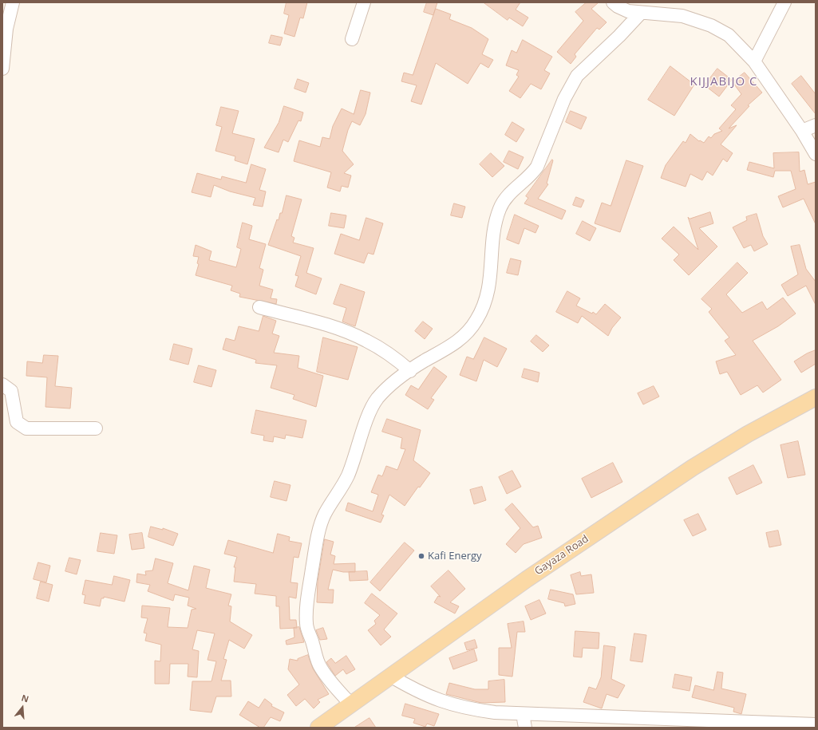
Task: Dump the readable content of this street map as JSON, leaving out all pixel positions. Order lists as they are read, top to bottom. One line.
{"streets":{"main road":["Gayaza Road"]},"districts":["KIJJABIJO C"],"places":["Kafi Energy"],"north":"top"}
